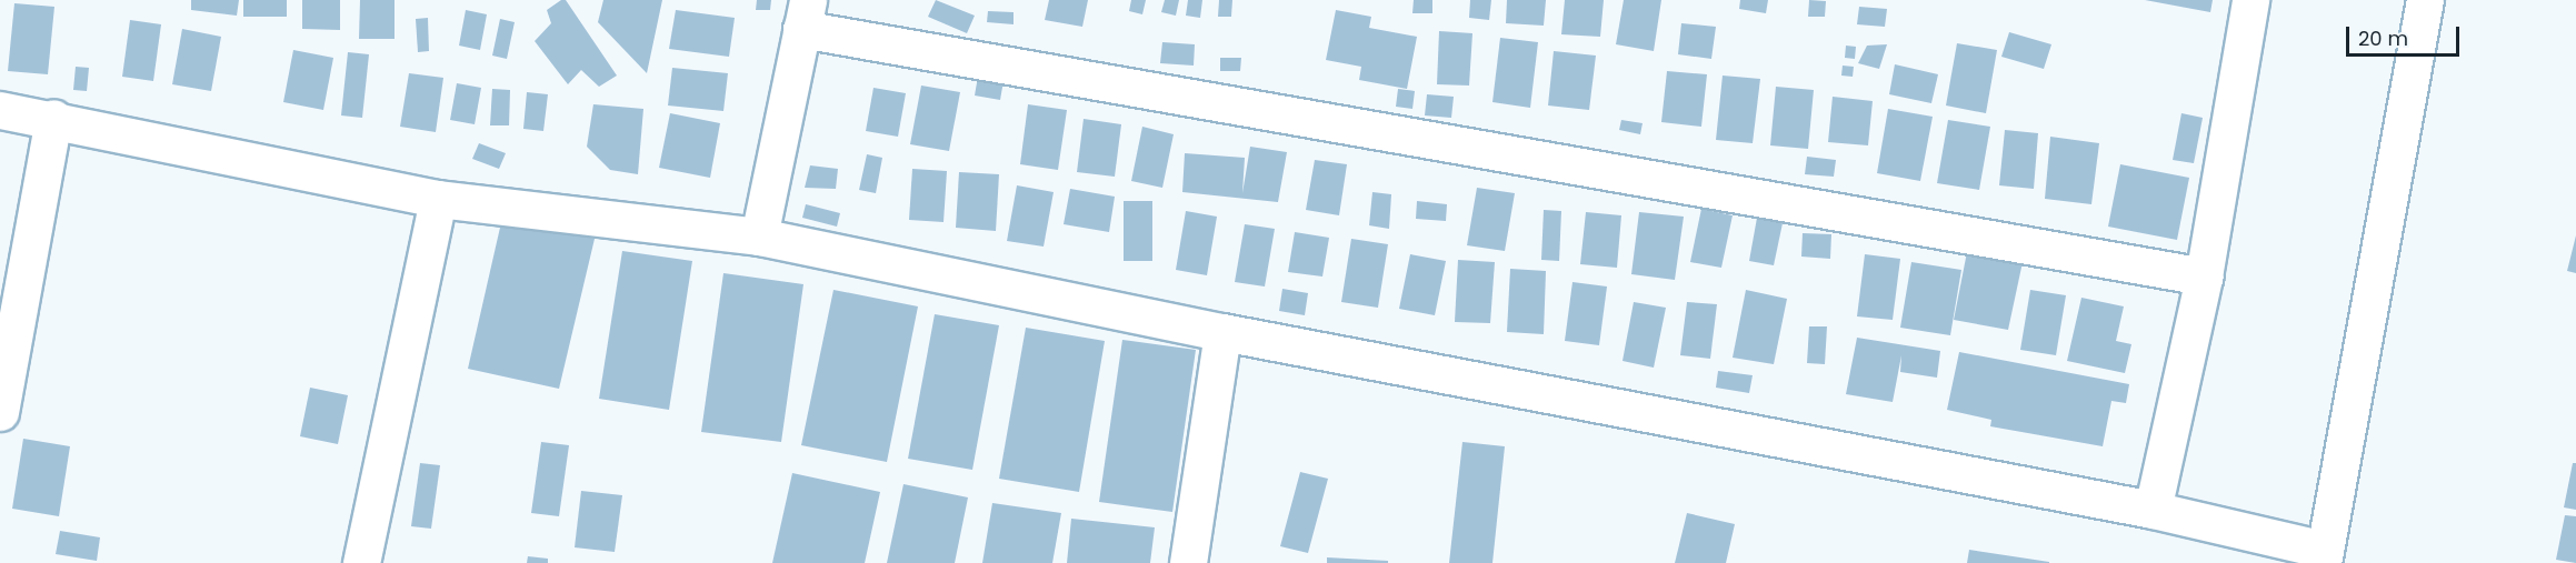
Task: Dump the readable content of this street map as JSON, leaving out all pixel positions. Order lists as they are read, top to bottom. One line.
{"scale_bar":"20 m"}
